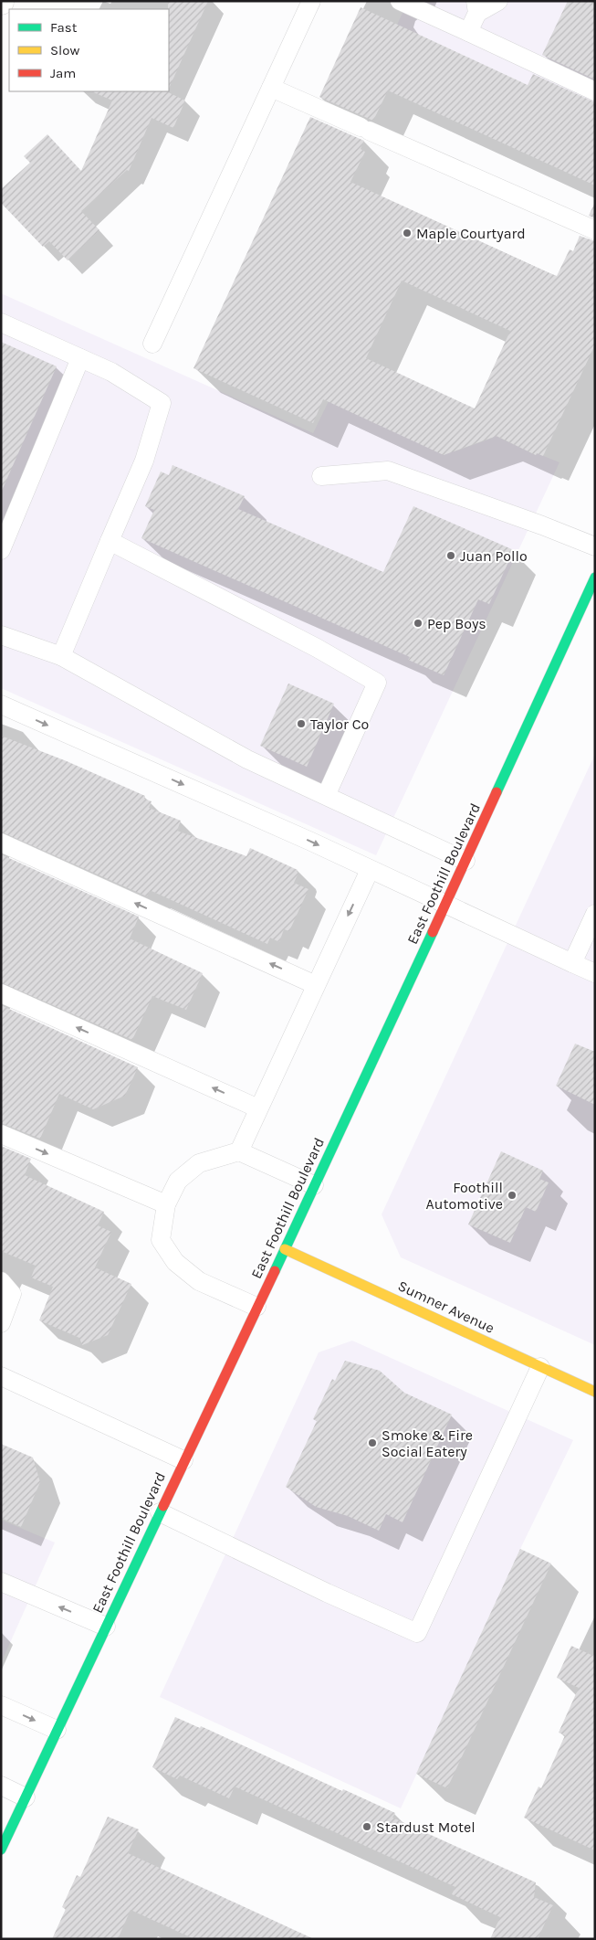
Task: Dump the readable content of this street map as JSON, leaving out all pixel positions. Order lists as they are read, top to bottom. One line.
{"streets":{"main road":["East Foothill Boulevard","Sumner Avenue"]},"crossings":[["East Foothill Boulevard","Sumner Avenue"]],"places":["Maple Courtyard","Juan Pollo","Pep Boys","Taylor Co","Foothill Automotive","Smoke & Fire Social Eatery","Stardust Motel"],"legend":["Fast","Slow","Jam"]}
